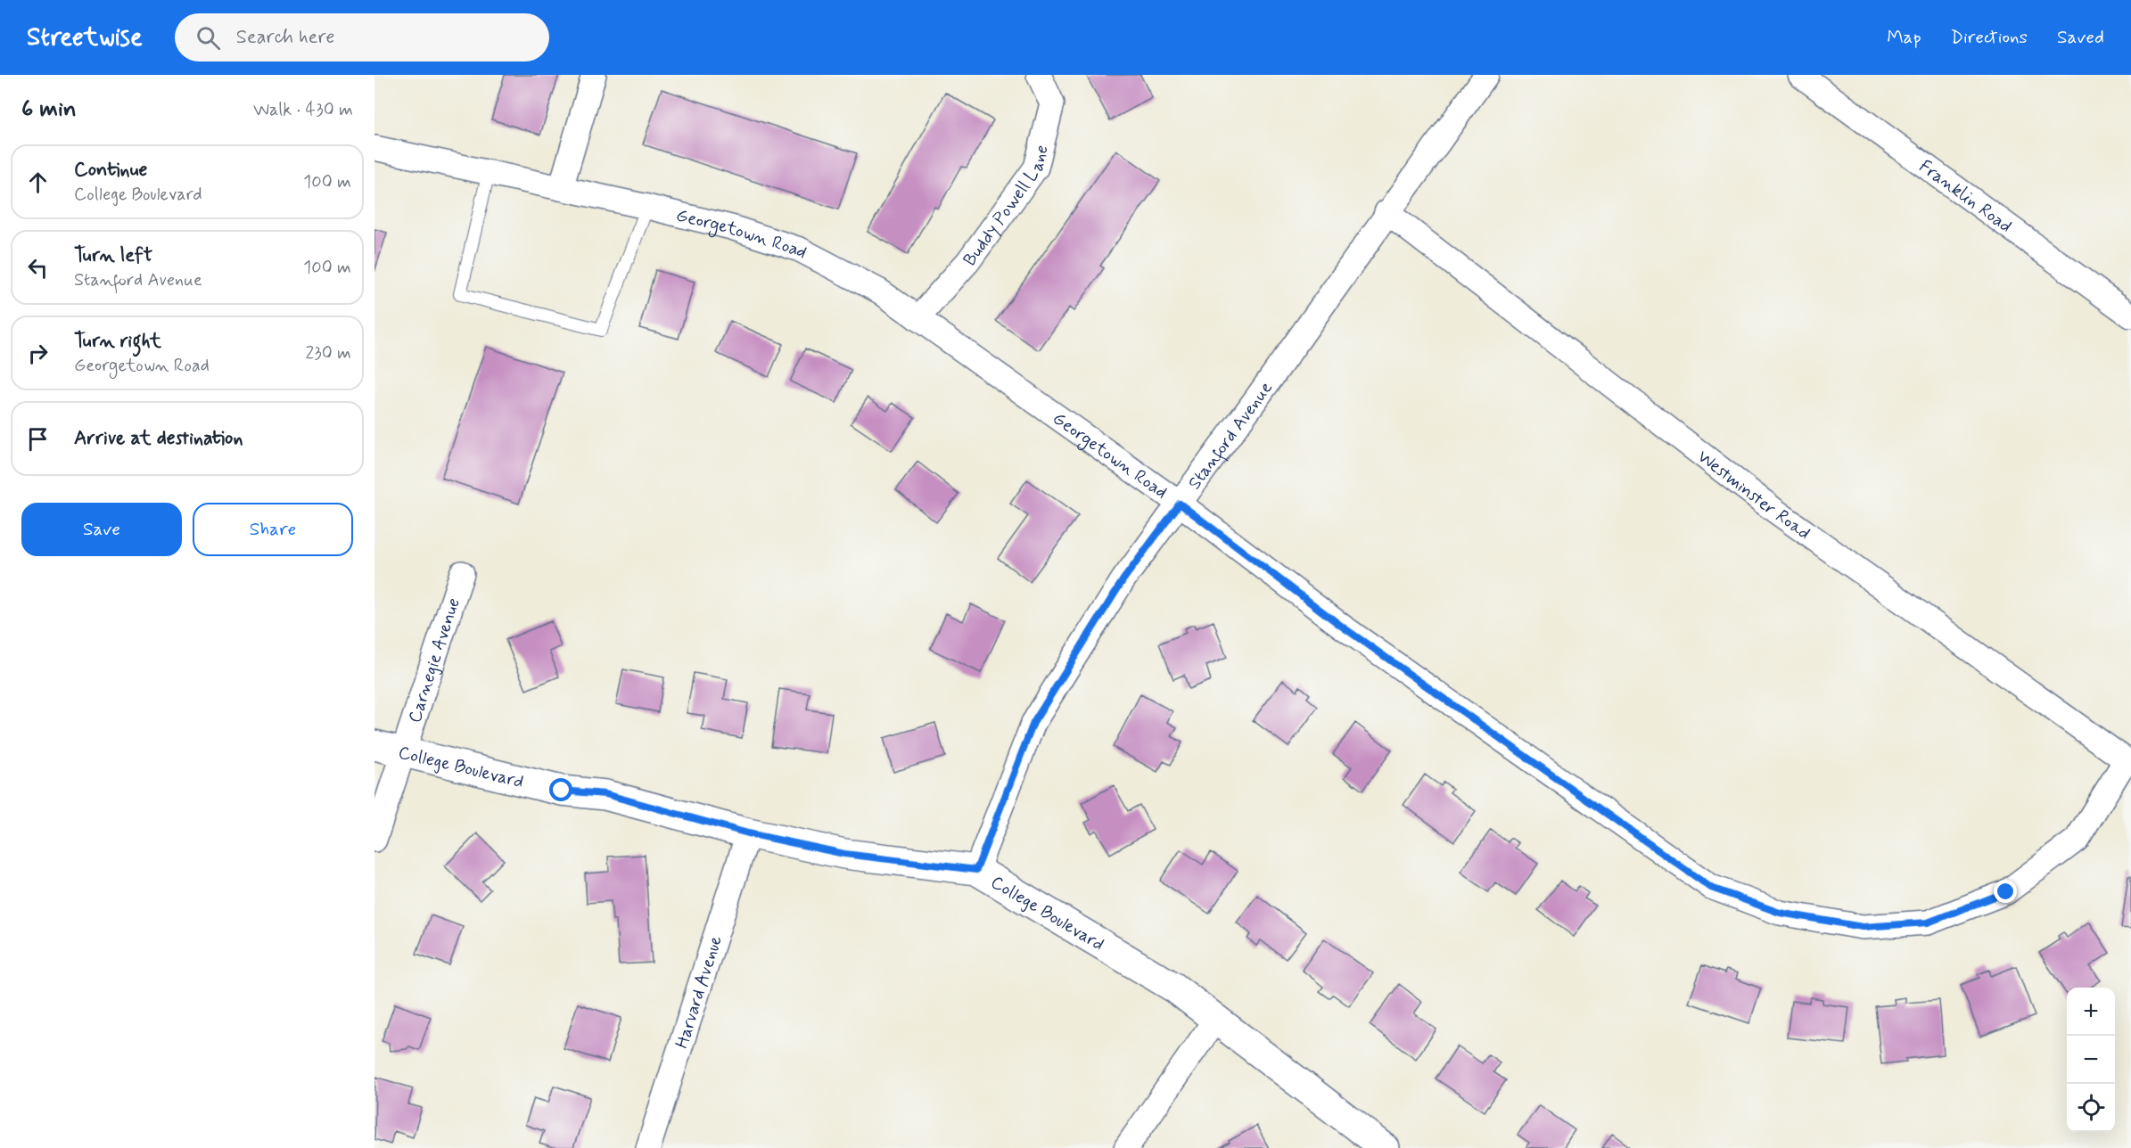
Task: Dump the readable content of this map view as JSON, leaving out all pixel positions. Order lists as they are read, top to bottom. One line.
{"streets":{"street":["Franklin Road","Buddy Powell Lane","Georgetown Road","Stanford Avenue","Westminster Road","Carnegie Avenue","College Boulevard","Harvard Avenue"]},"crossings":[["Buddy Powell Lane","Georgetown Road"],["Georgetown Road","Stanford Avenue"],["Georgetown Road","Westminster Road"],["Stanford Avenue","Westminster Road"],["Stanford Avenue","College Boulevard"],["Carnegie Avenue","College Boulevard"],["College Boulevard","Harvard Avenue"]],"page":{"header":"Streetwise","search":"Search here","nav":["Map","Directions","Saved"],"heading":["6 min","Walk · 430 m"],"list":[["Continue","College Boulevard","100 m"],["Turn left","Stanford Avenue","100 m"],["Turn right","Georgetown Road","230 m"],"Arrive at destination"],"buttons":["Save","Share"],"map_buttons":["+","−"]}}
